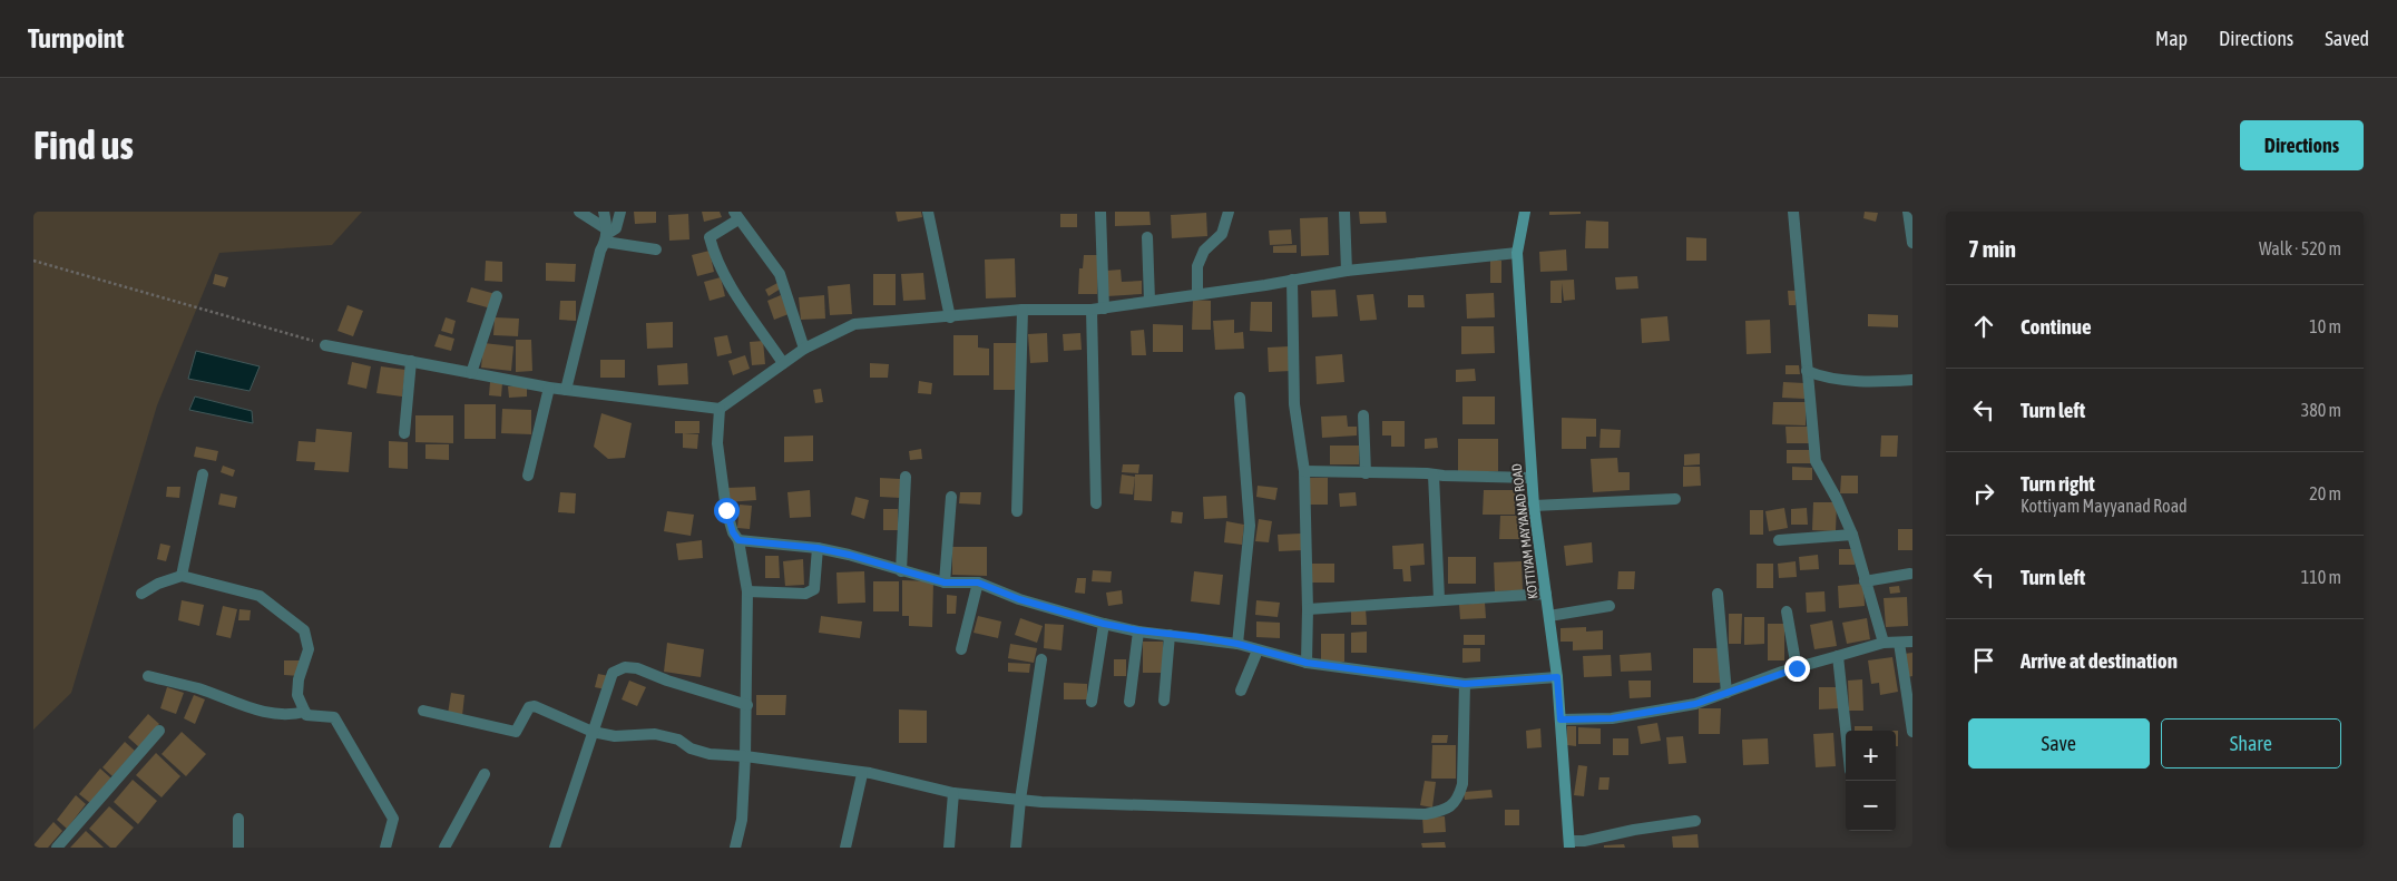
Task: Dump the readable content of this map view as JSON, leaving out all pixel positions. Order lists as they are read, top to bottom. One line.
{"streets":{"street":["KOTTIYAM MAYYANAD ROAD"]},"page":{"header":"Turnpoint","nav":["Map","Directions","Saved"],"buttons":["Directions",["Save","Share"]],"title":"Find us","heading":["7 min","Walk · 520 m"],"list":[["Continue","10 m"],["Turn left","380 m"],["Turn right","Kottiyam Mayyanad Road","20 m"],["Turn left","110 m"],"Arrive at destination"],"map_buttons":["+","−"]}}
